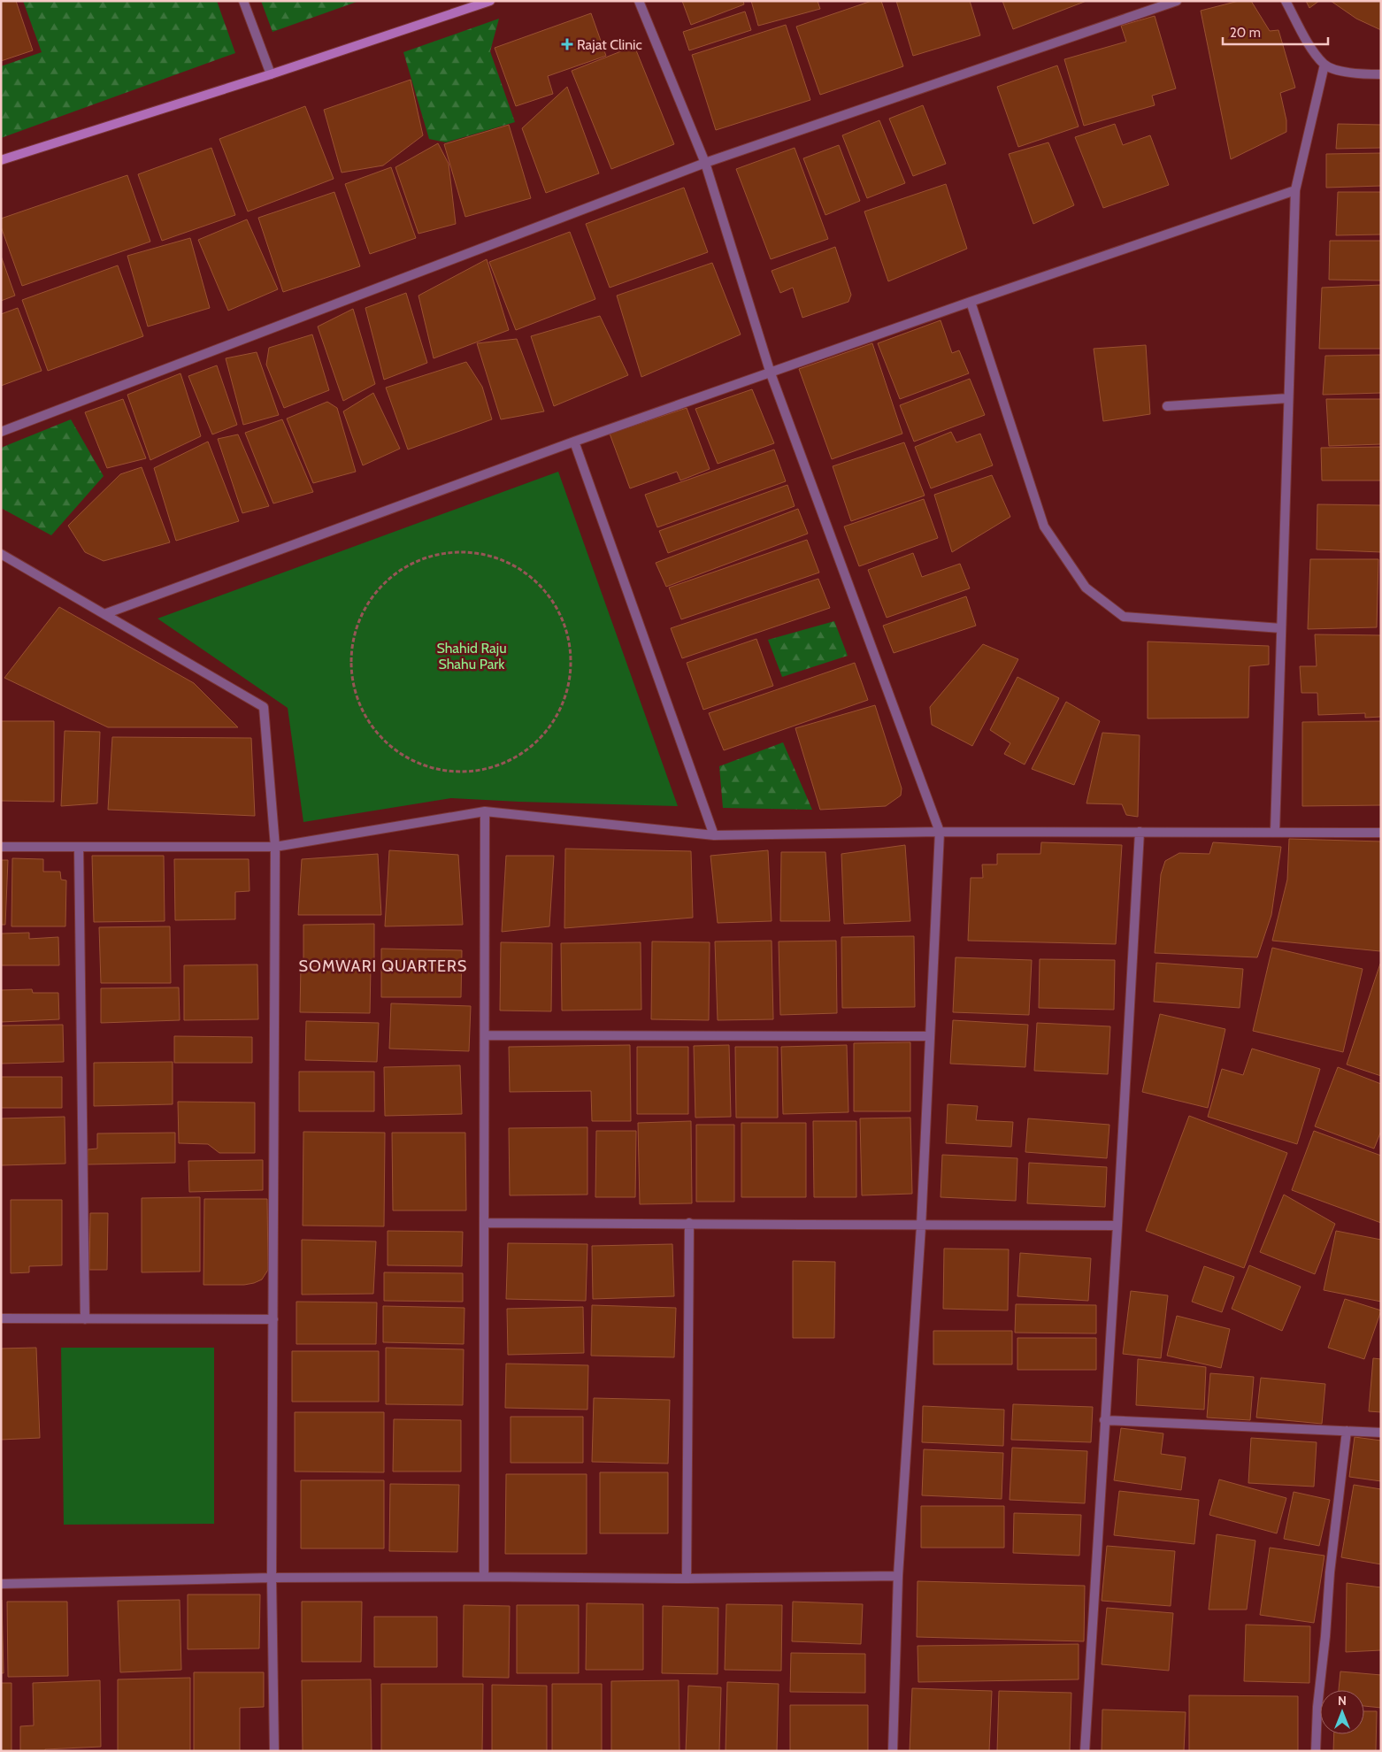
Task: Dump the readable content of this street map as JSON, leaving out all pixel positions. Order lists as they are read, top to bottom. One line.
{"districts":["SOMWARI QUARTERS"],"parks":["Shahid Raju Shahu Park"],"places":{"health":["Rajat Clinic"]},"scale_bar":"20 m","north":"top"}
